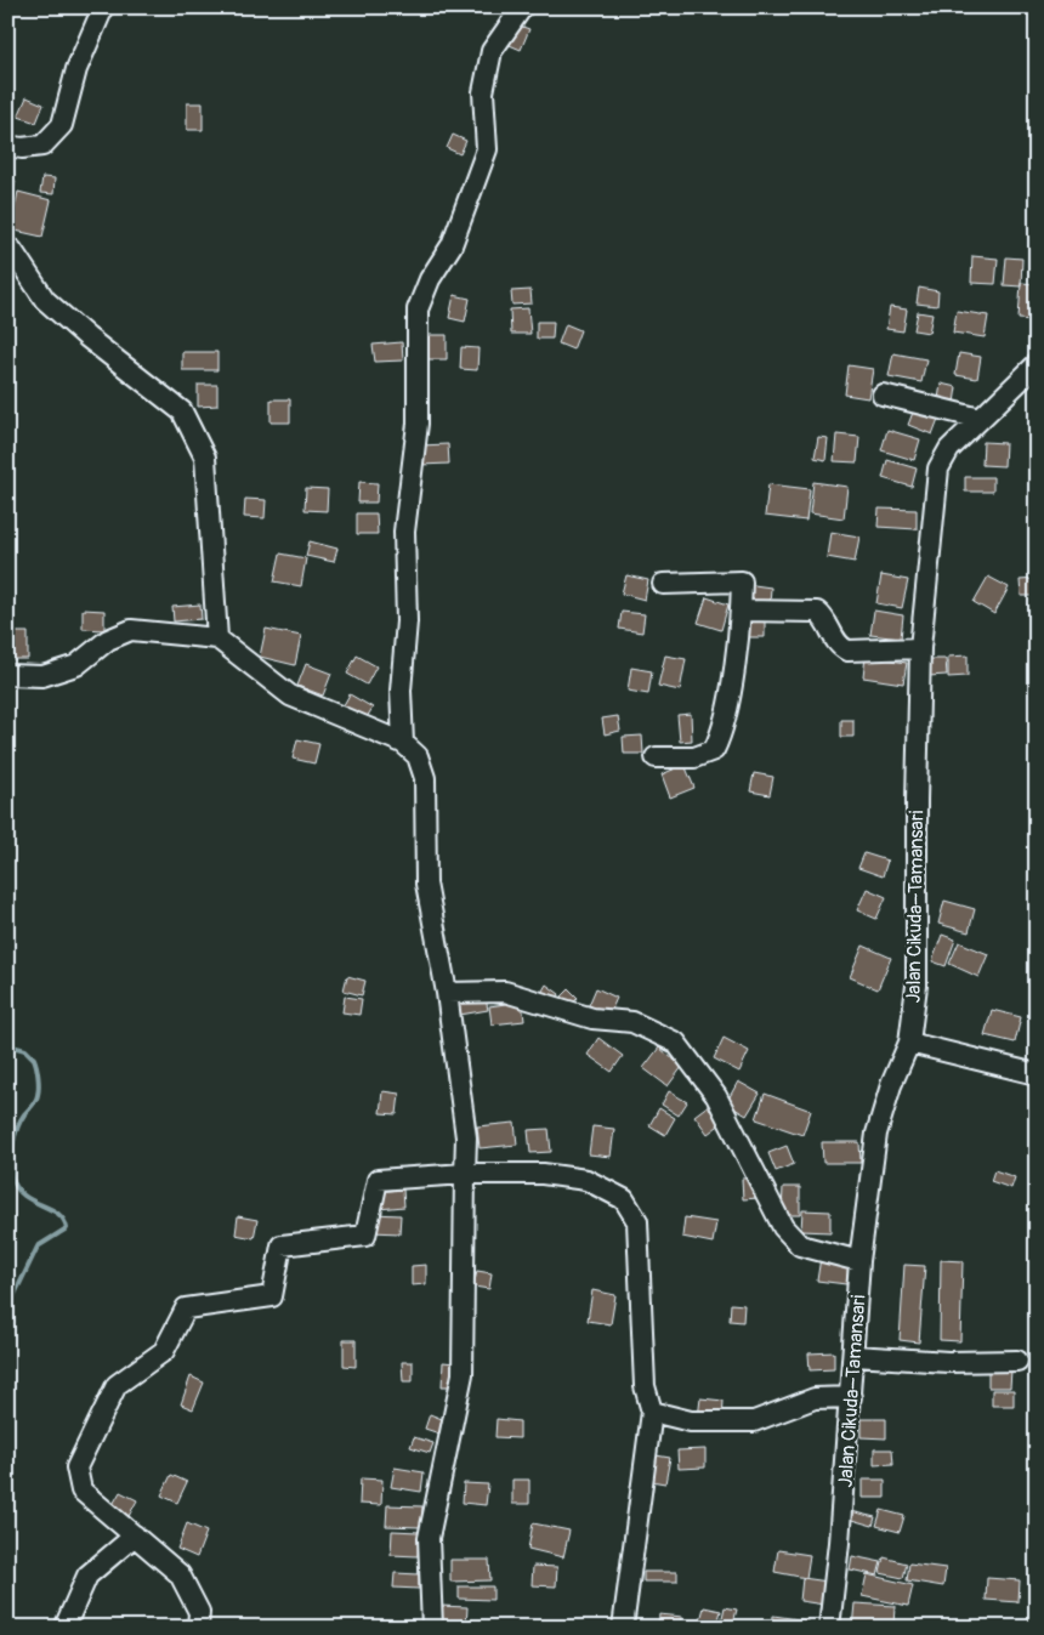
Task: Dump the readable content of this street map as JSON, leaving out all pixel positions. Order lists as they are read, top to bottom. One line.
{"streets":{"street":["Jalan Cikuda–Tamansari"]}}
